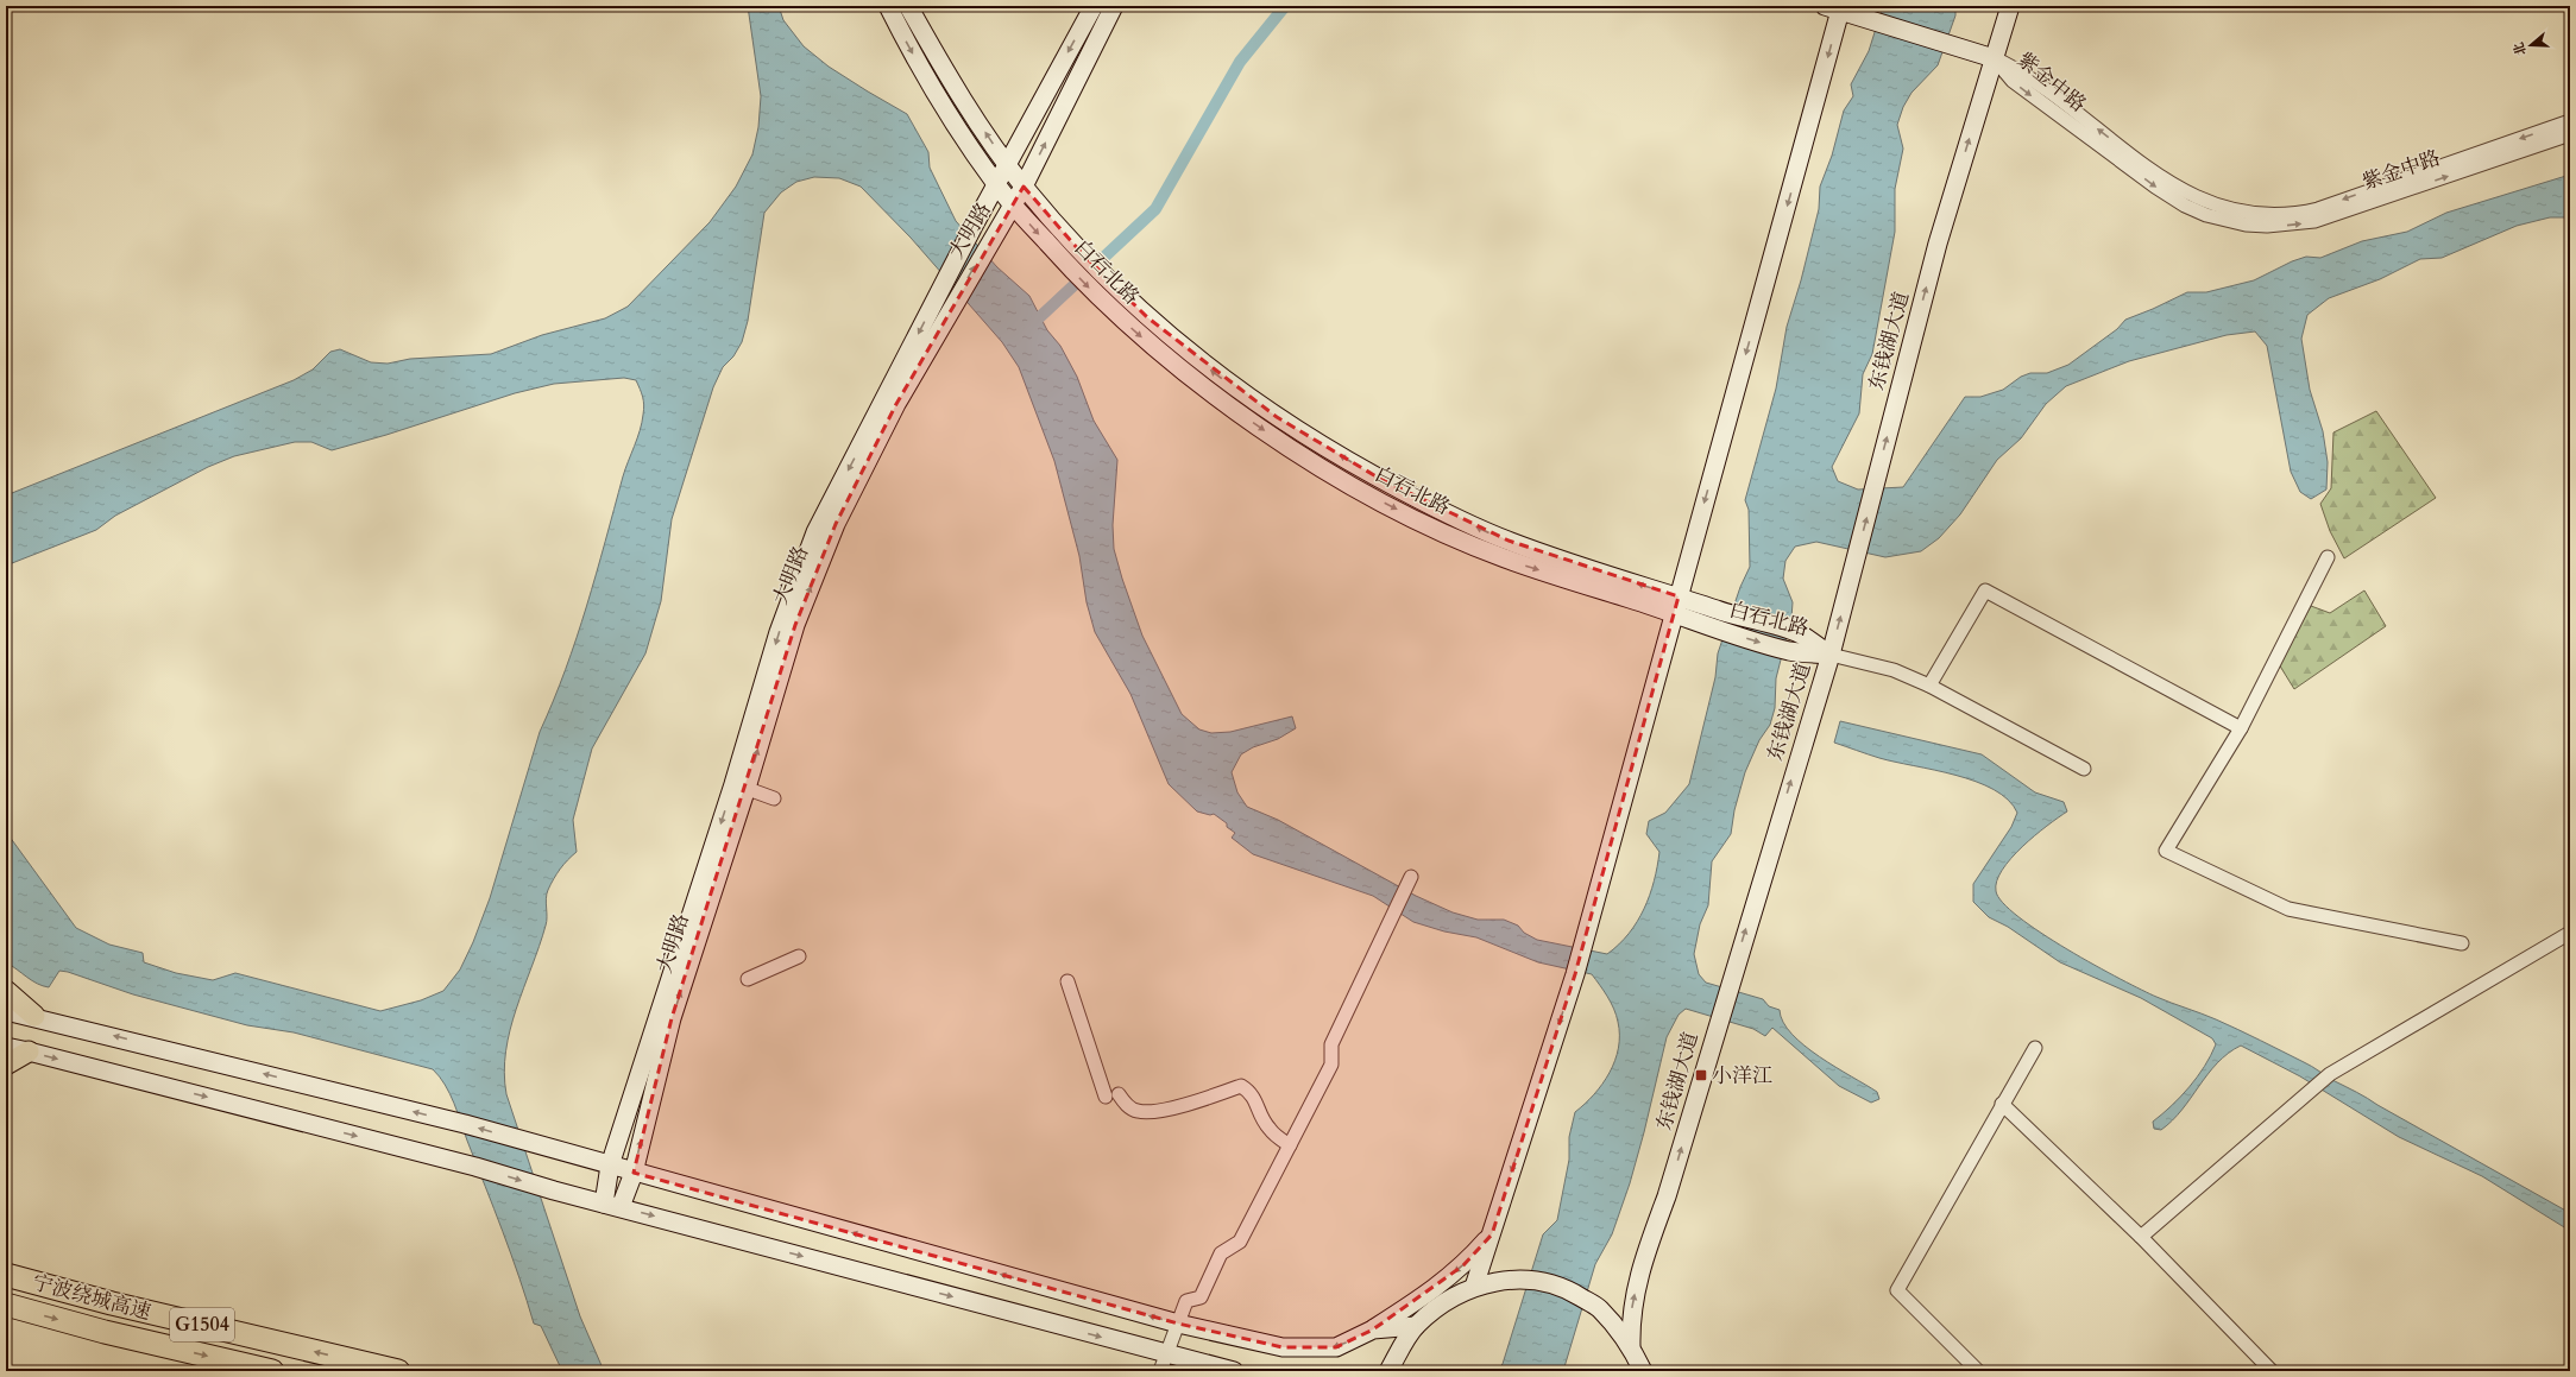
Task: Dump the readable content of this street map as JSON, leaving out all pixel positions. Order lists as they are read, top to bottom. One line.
{"streets":{"highway":["宁波绕城高速","G1504"],"main road":["大明路","白石北路","东钱湖大道"],"street":["紫金中路"]},"crossings":[["紫金中路","东钱湖大道"],["大明路","白石北路"],["白石北路","东钱湖大道"]],"places":{"transit":["小洋江"]},"north":"left"}
